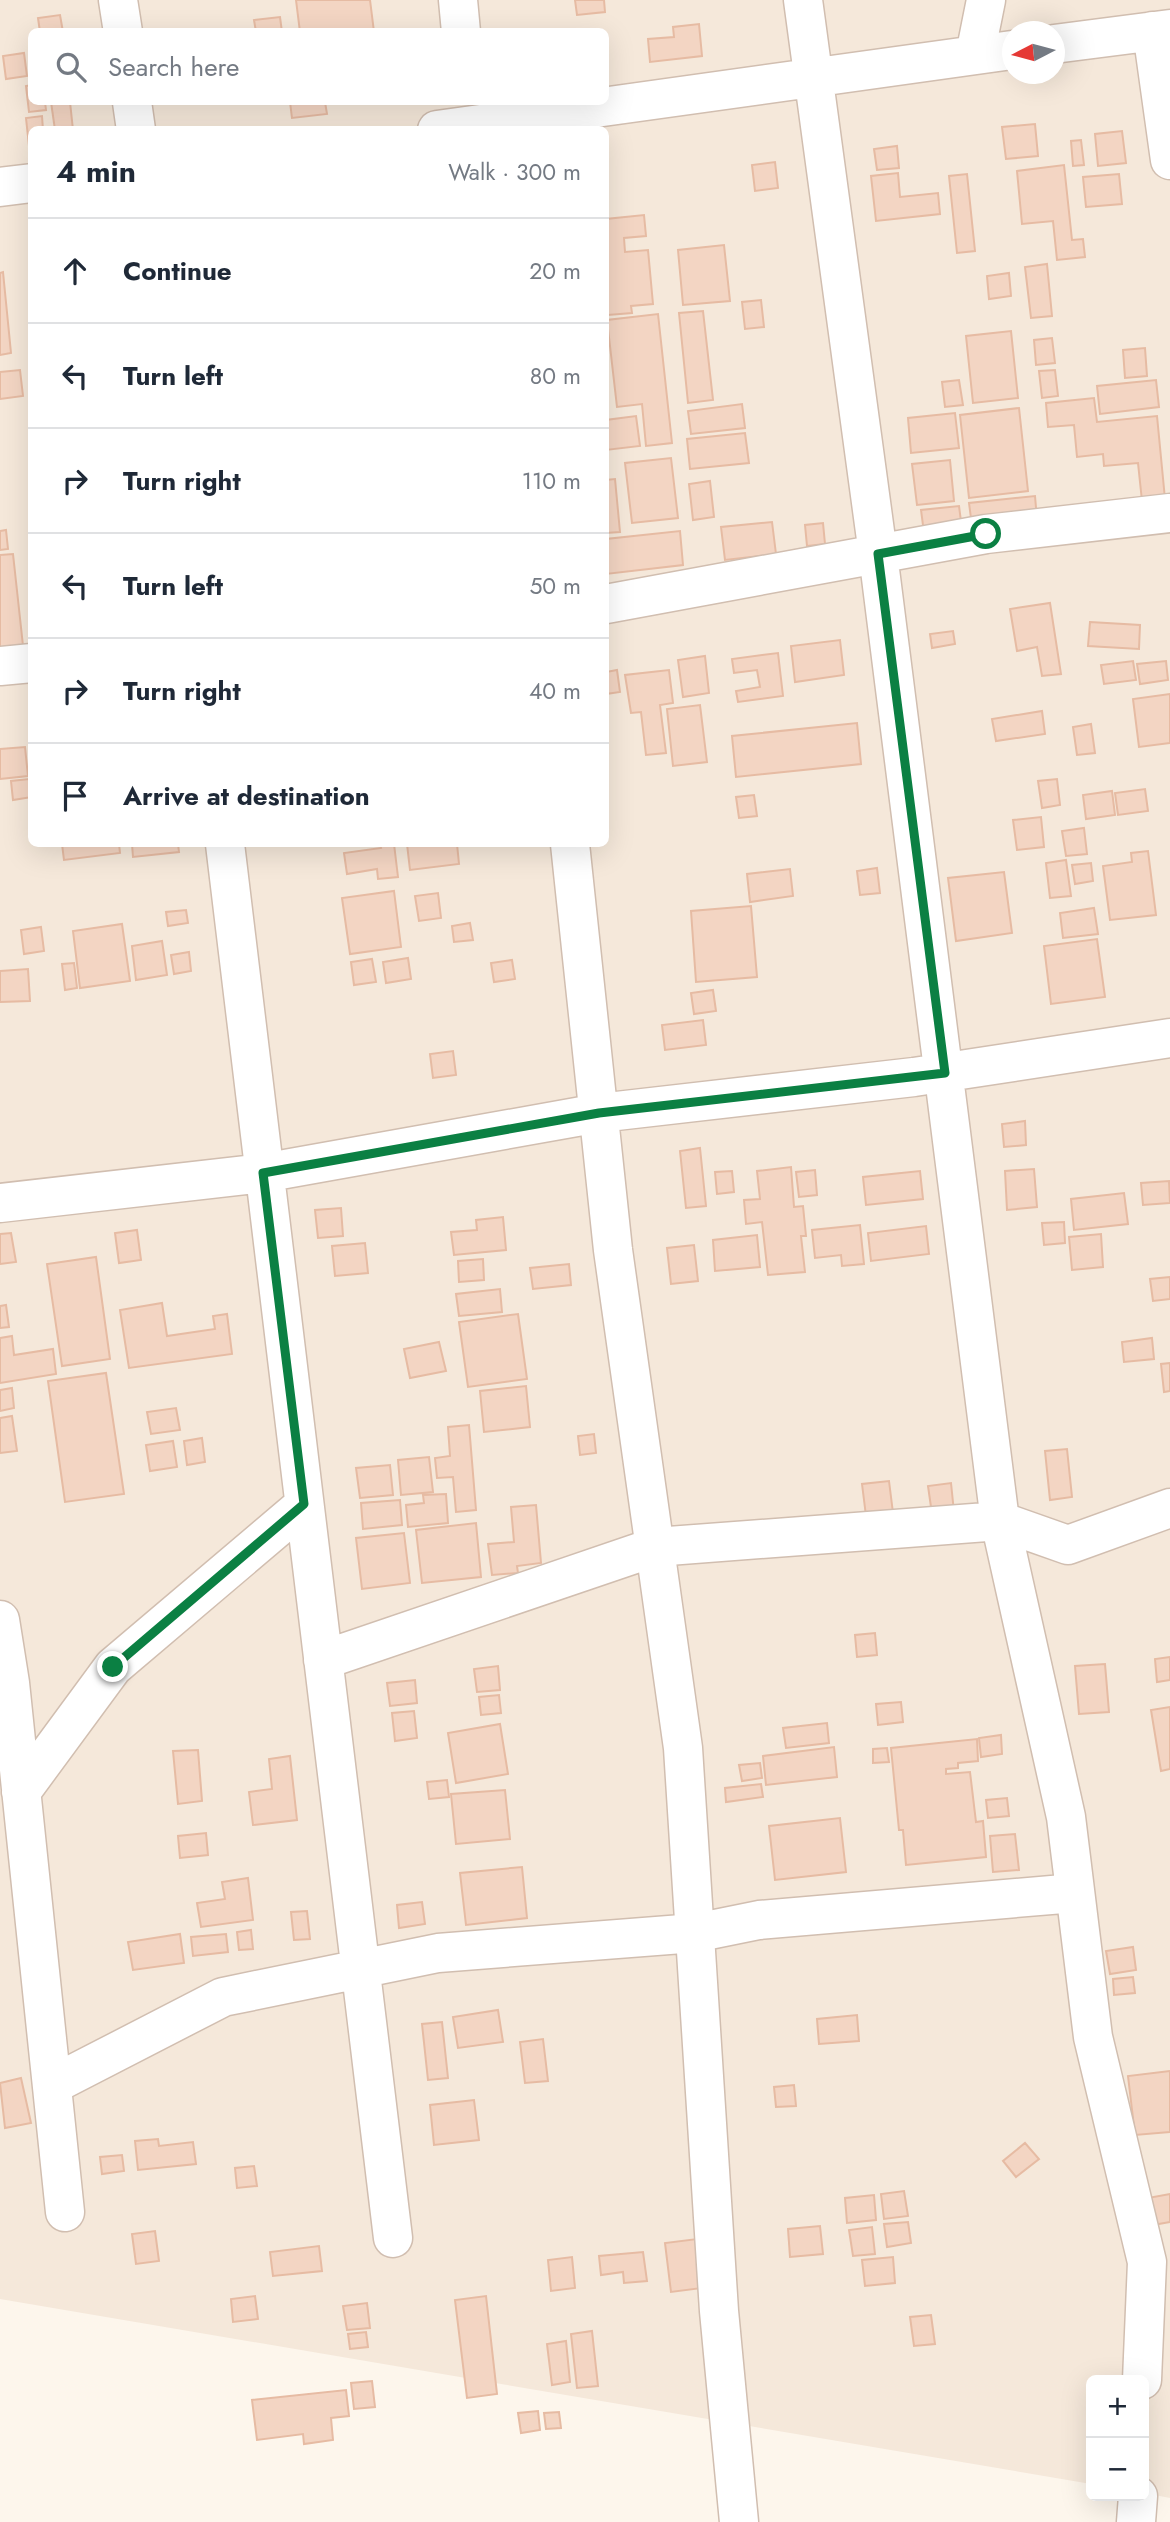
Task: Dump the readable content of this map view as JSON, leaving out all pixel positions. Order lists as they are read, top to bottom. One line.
{"north":"left","page":{"search":"Search here","heading":["4 min","Walk · 300 m"],"list":[["Continue","20 m"],["Turn left","80 m"],["Turn right","110 m"],["Turn left","50 m"],["Turn right","40 m"],"Arrive at destination"],"map_buttons":["+","−"]}}
